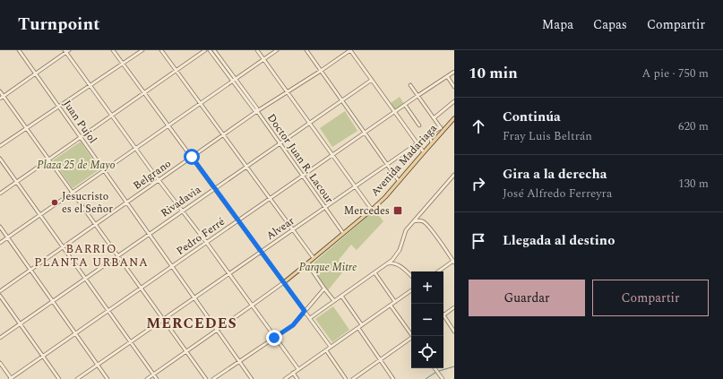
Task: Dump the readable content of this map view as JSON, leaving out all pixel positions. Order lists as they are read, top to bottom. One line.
{"streets":{"main road":["Avenida Madariaga"],"street":["Juan Pujol","Doctor Juan R. Lacour","Belgrano","Rivadavia","Alvear","Pedro Ferré"]},"crossings":[["Juan Pujol","Belgrano"],["Juan Pujol","Rivadavia"],["Juan Pujol","Alvear"],["Juan Pujol","Pedro Ferré"],["Doctor Juan R. Lacour","Avenida Madariaga"],["Doctor Juan R. Lacour","Belgrano"],["Doctor Juan R. Lacour","Rivadavia"],["Doctor Juan R. Lacour","Alvear"],["Doctor Juan R. Lacour","Pedro Ferré"],["Avenida Madariaga","Alvear"]],"districts":["BARRIO PLANTA URBANA","MERCEDES"],"parks":["Plaza 25 de Mayo","Parque Mitre"],"places":{"other":["Jesucristo es el Señor"],"transit":["Mercedes"]},"page":{"header":"Turnpoint","nav":["Mapa","Capas","Compartir"],"heading":["10 min","A pie · 750 m"],"list":[["Continúa","Fray Luis Beltrán","620 m"],["Gira a la derecha","José Alfredo Ferreyra","130 m"],"Llegada al destino"],"buttons":["Guardar","Compartir"],"map_buttons":["+","−"]}}
